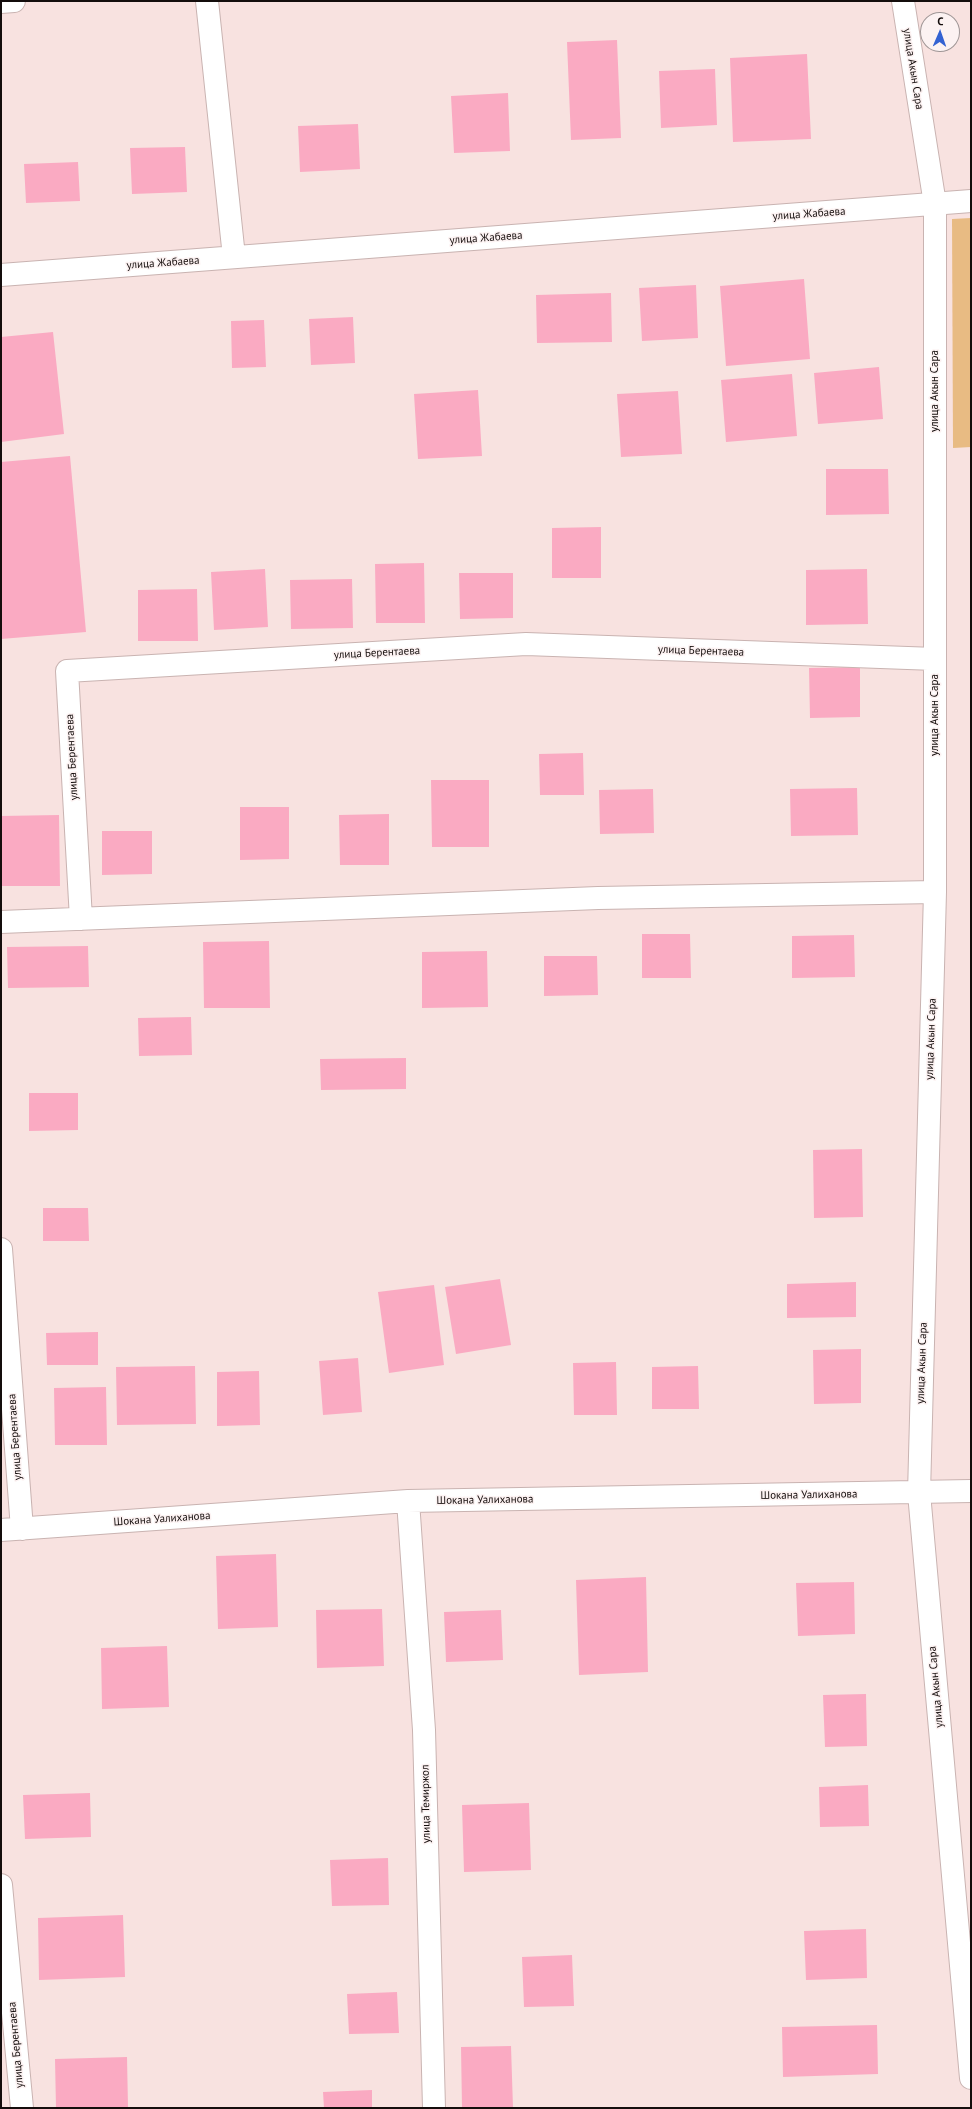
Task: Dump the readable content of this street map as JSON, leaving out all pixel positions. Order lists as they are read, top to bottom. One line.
{"streets":{"street":["улица Акын Сара","улица Жабаева","улица Берентаева","Шокана Уалиханова","улица Темиржол"]},"crossings":[["улица Акын Сара","улица Жабаева"],["улица Акын Сара","улица Берентаева"],["улица Акын Сара","Шокана Уалиханова"],["улица Берентаева","Шокана Уалиханова"],["Шокана Уалиханова","улица Темиржол"]],"north":"top"}
